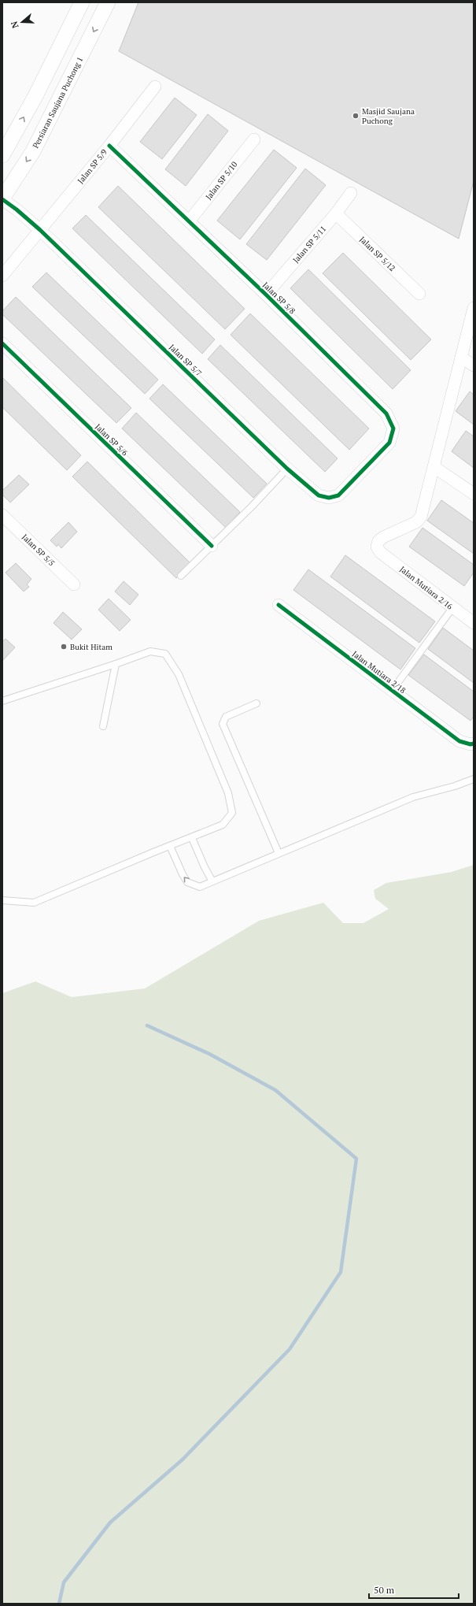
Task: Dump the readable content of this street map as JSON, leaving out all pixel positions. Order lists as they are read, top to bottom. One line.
{"streets":{"street":["Persiaran Saujana Puchong 1","Jalan SP 5/9","Jalan SP 5/10","Jalan SP 5/11","Jalan SP 5/12","Jalan SP 5/8","Jalan SP 5/7","Jalan SP 5/6","Jalan SP 5/5","Jalan Mutiara 2/16","Jalan Mutiara 2/18"]},"crossings":[["Persiaran Saujana Puchong 1","Jalan SP 5/7"],["Jalan SP 5/9","Jalan SP 5/8"],["Jalan SP 5/9","Jalan SP 5/7"],["Jalan SP 5/10","Jalan SP 5/8"],["Jalan SP 5/11","Jalan SP 5/12"],["Jalan SP 5/11","Jalan SP 5/8"],["Jalan SP 5/8","Jalan SP 5/7"]],"places":["Masjid Saujana Puchong","Bukit Hitam"],"scale_bar":"50 m","north":"left"}
